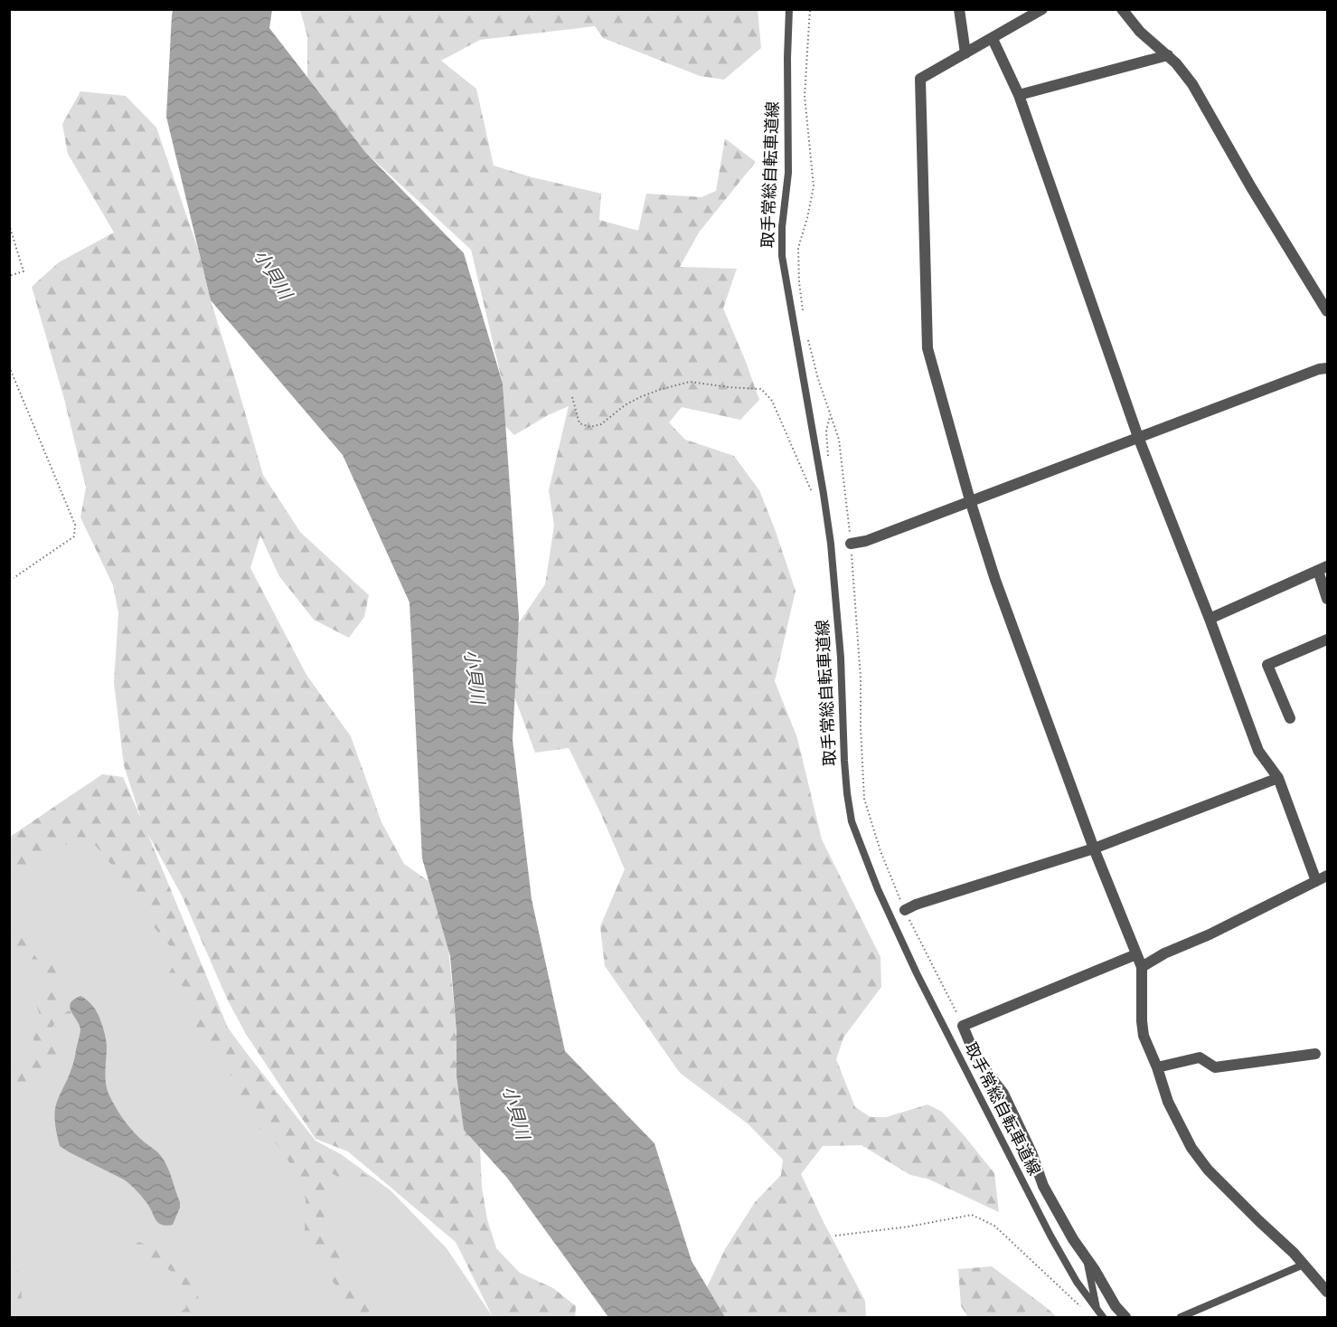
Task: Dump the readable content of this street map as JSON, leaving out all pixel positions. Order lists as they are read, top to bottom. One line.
{"streets":{"lane":["取手常総自転車道線"]},"water":["小貝川"]}
